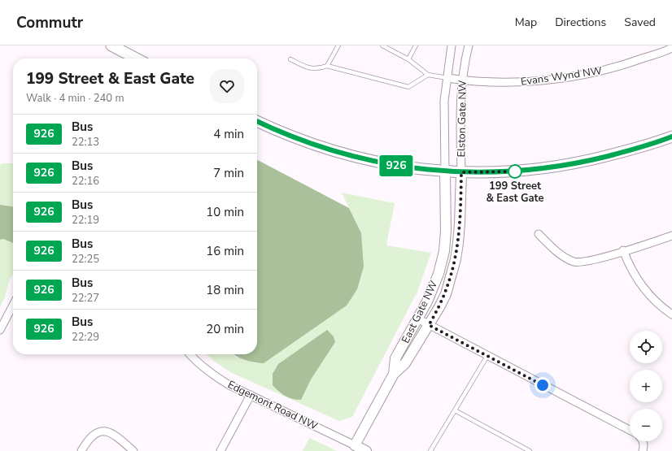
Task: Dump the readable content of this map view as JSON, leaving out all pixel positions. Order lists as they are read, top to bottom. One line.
{"streets":{"street":["Evans Wynd NW","Elston Gate NW","East Gate NW","Edgemont Road NW"]},"crossings":[["Evans Wynd NW","Elston Gate NW"],["Elston Gate NW","East Gate NW"],["East Gate NW","Edgemont Road NW"]],"places":["199 Street & East Gate"],"lines":["bus line 926"],"page":{"header":"Commutr","nav":["Map","Directions","Saved"],"on_map":"926","heading":["199 Street & East Gate","Walk · 4 min · 240 m"],"list":[{"mark":"926","name":"Bus","note":"22:13","value":"4 min"},{"mark":"926","name":"Bus","note":"22:16","value":"7 min"},{"mark":"926","name":"Bus","note":"22:19","value":"10 min"},{"mark":"926","name":"Bus","note":"22:25","value":"16 min"},{"mark":"926","name":"Bus","note":"22:27","value":"18 min"},{"mark":"926","name":"Bus","note":"22:29","value":"20 min"}],"map_buttons":["+","−"]}}
